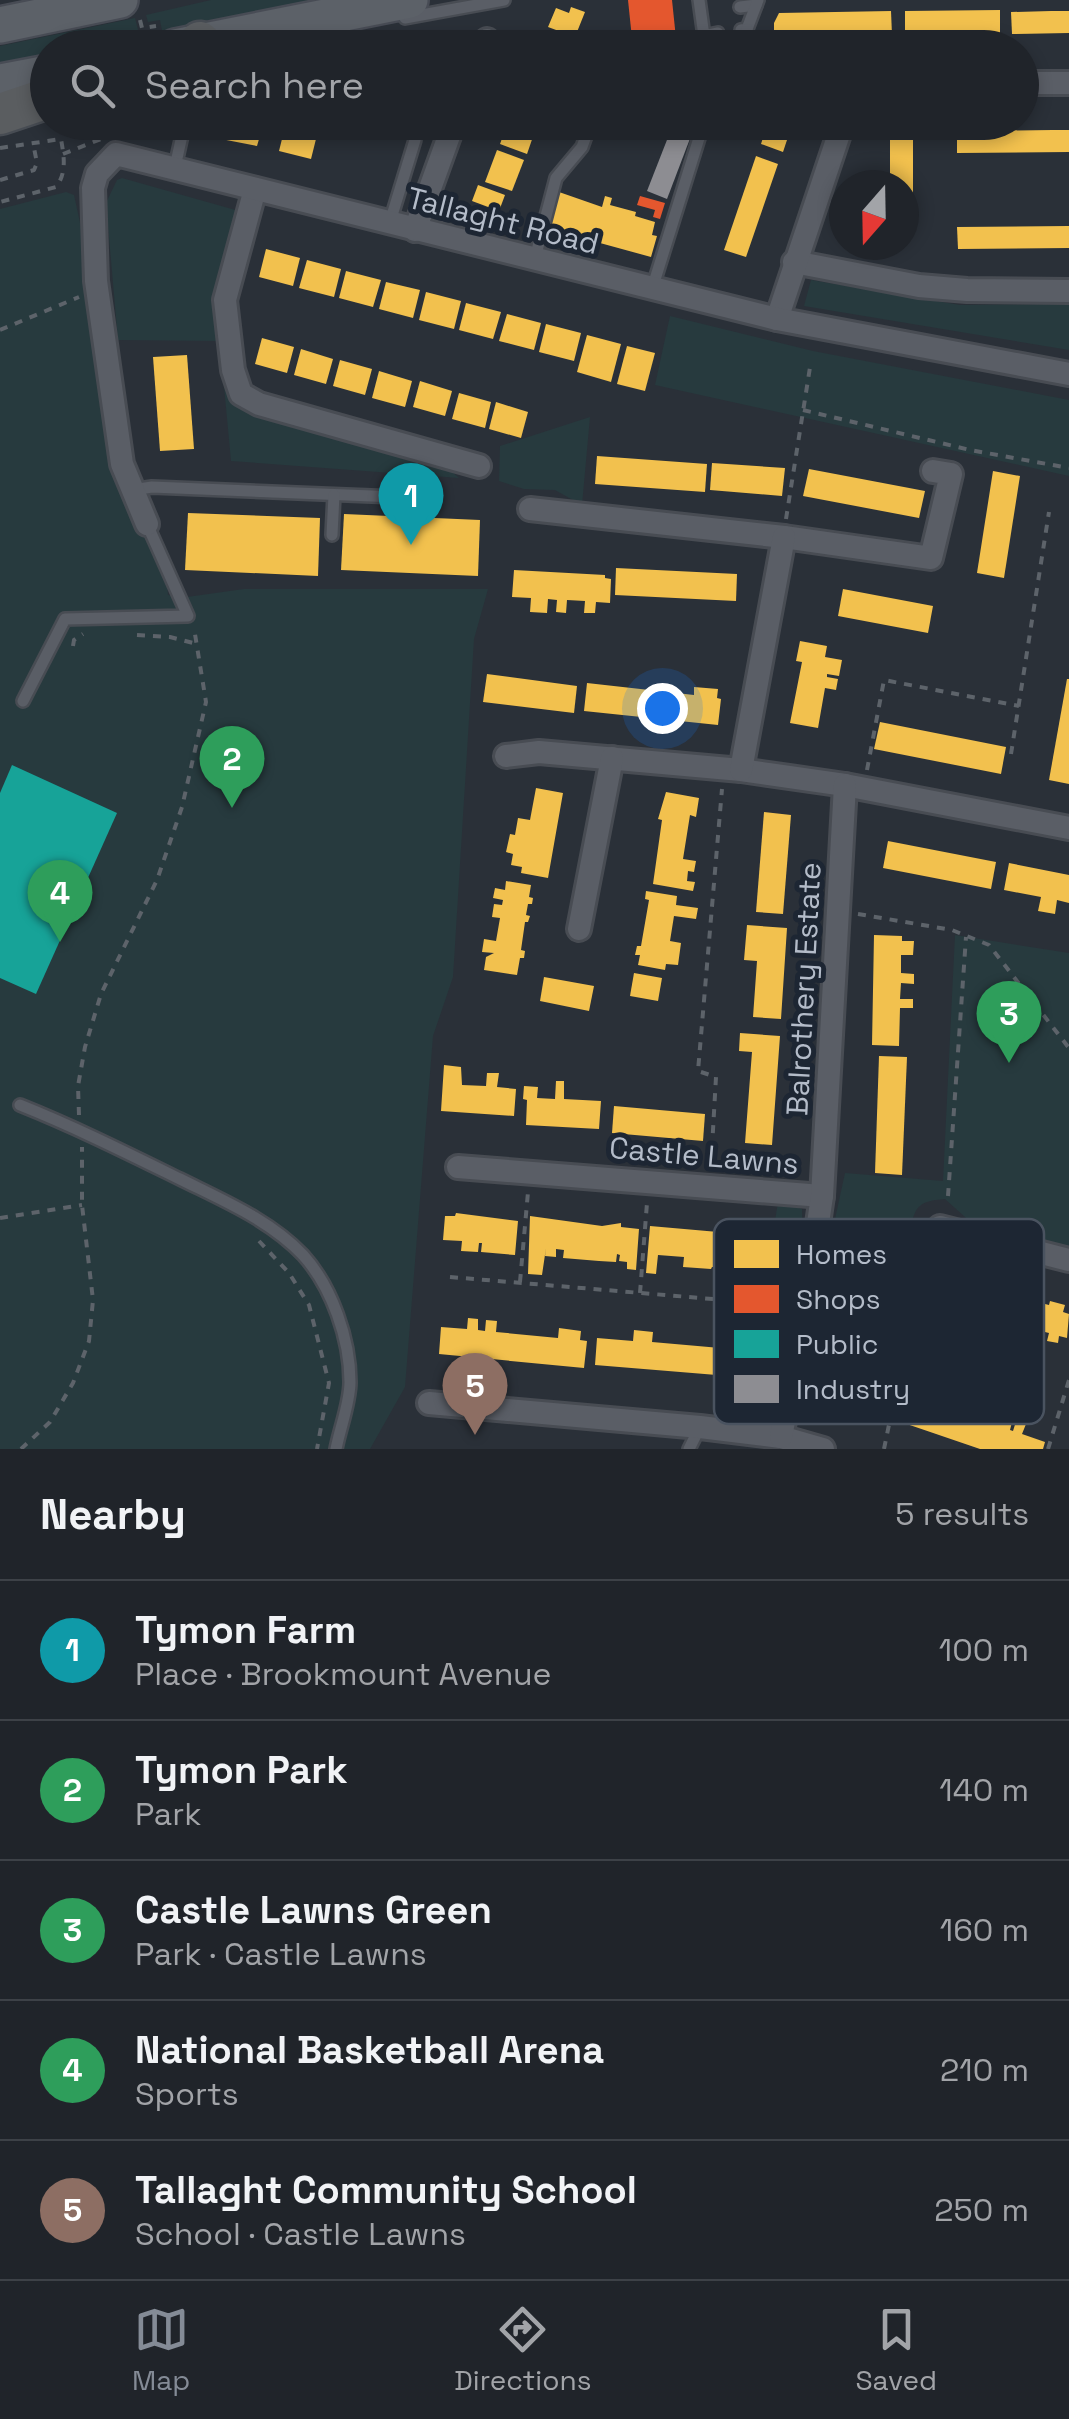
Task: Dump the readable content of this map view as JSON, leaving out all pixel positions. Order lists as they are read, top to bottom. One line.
{"streets":{"street":["Tallaght Road","Balrothery Estate","Castle Lawns"]},"crossings":[["Balrothery Estate","Castle Lawns"]],"legend":["Homes","Shops","Public","Industry"],"north":"bottom","page":{"search":"Search here","pins":["1","2","4","3","5"],"heading":["Nearby","5 results"],"list":[{"mark":"1","name":"Tymon Farm","note":"Place · Brookmount Avenue","value":"100 m"},{"mark":"2","name":"Tymon Park","note":"Park","value":"140 m"},{"mark":"3","name":"Castle Lawns Green","note":"Park · Castle Lawns","value":"160 m"},{"mark":"4","name":"National Basketball Arena","note":"Sports","value":"210 m"},{"mark":"5","name":"Tallaght Community School","note":"School · Castle Lawns","value":"250 m"}],"nav":["Map","Directions","Saved"]}}
